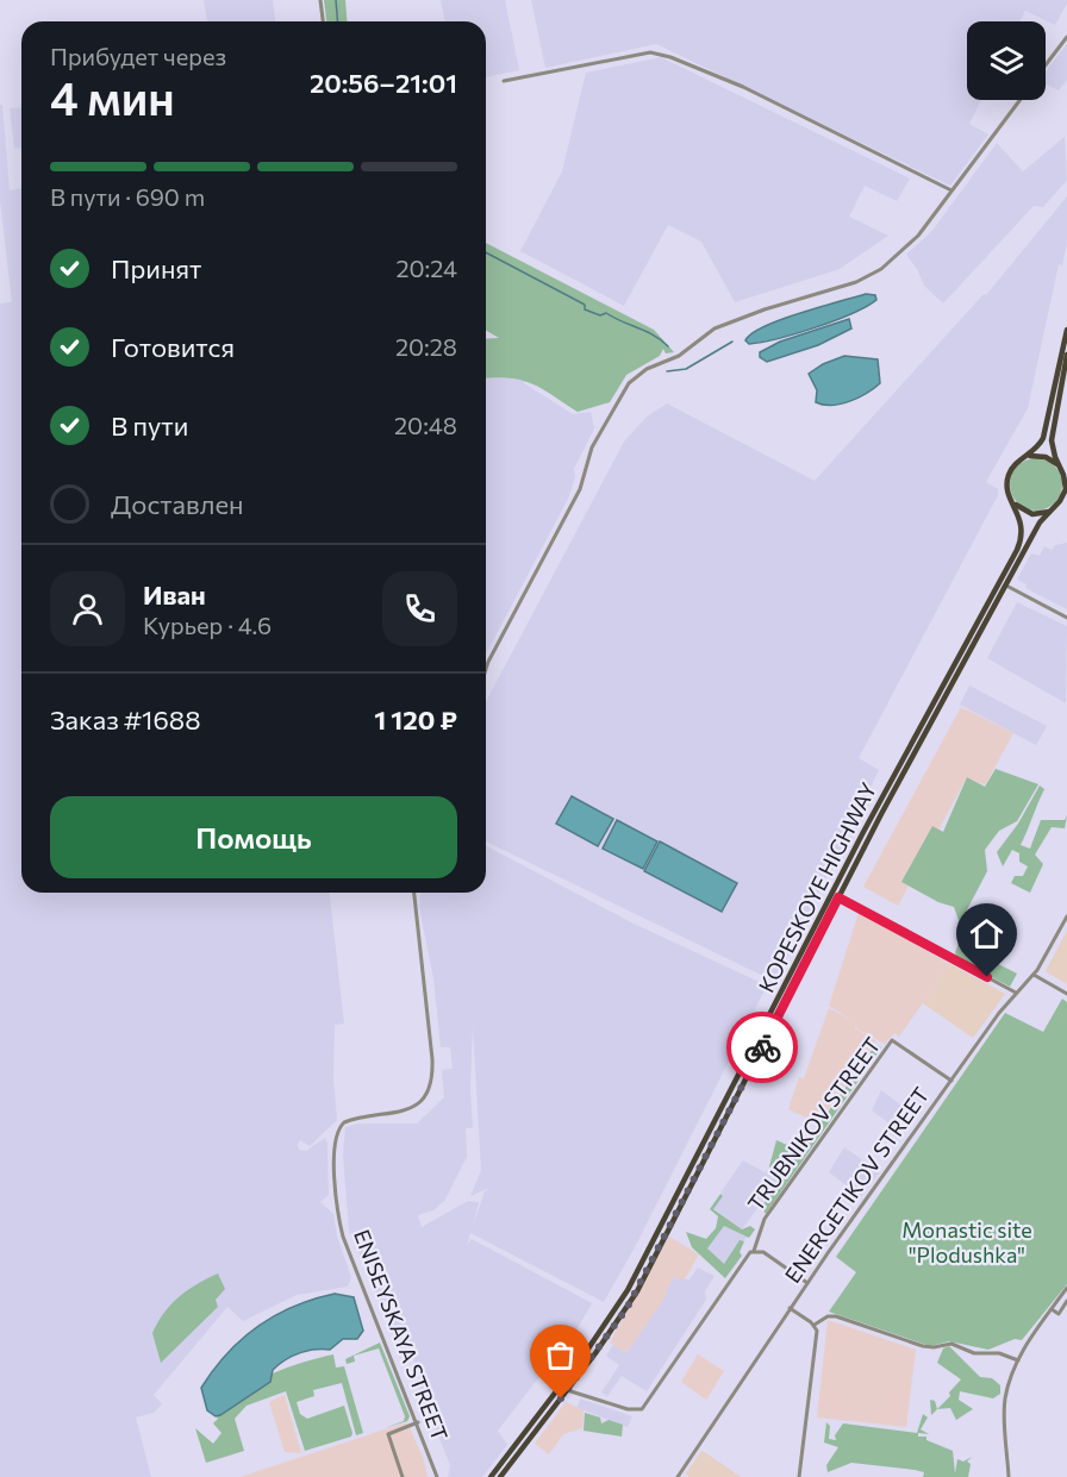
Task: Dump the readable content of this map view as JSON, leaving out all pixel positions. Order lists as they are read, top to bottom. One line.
{"streets":{"main road":["KOPESKOYE HIGHWAY"],"street":["TRUBNIKOV STREET","ENERGETIKOV STREET","ENISEYSKAYA STREET"]},"crossings":[["KOPESKOYE HIGHWAY","TRUBNIKOV STREET"],["TRUBNIKOV STREET","ENERGETIKOV STREET"]],"parks":["Monastic site \"Plodushka\""],"page":{"heading":["4 мин","Прибудет через","20:56–21:01"],"panel":["Иван","Курьер · 4.6","Заказ #1688","1 120 ₽"],"bar":"В пути · 690 m","list":[["Принят","20:24"],["Готовится","20:28"],["В пути","20:48"],"Доставлен"],"buttons":"Помощь"}}
